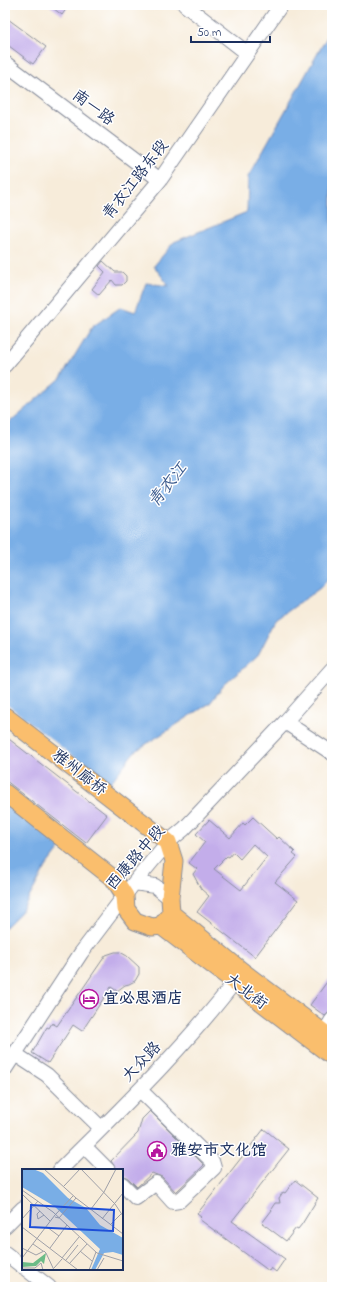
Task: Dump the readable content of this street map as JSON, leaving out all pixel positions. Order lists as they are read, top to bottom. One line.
{"streets":{"main road":["雅州廊桥","大北街"],"street":["南一路","青衣江路东段","西康路中段","大众路"]},"crossings":[["南一路","青衣江路东段"],["雅州廊桥","西康路中段"],["西康路中段","大北街"],["大北街","大众路"]],"water":["青衣江"],"places":{"hotel":["宜必思酒店"],"public building":["雅安市文化馆"]},"scale_bar":"50 m"}
